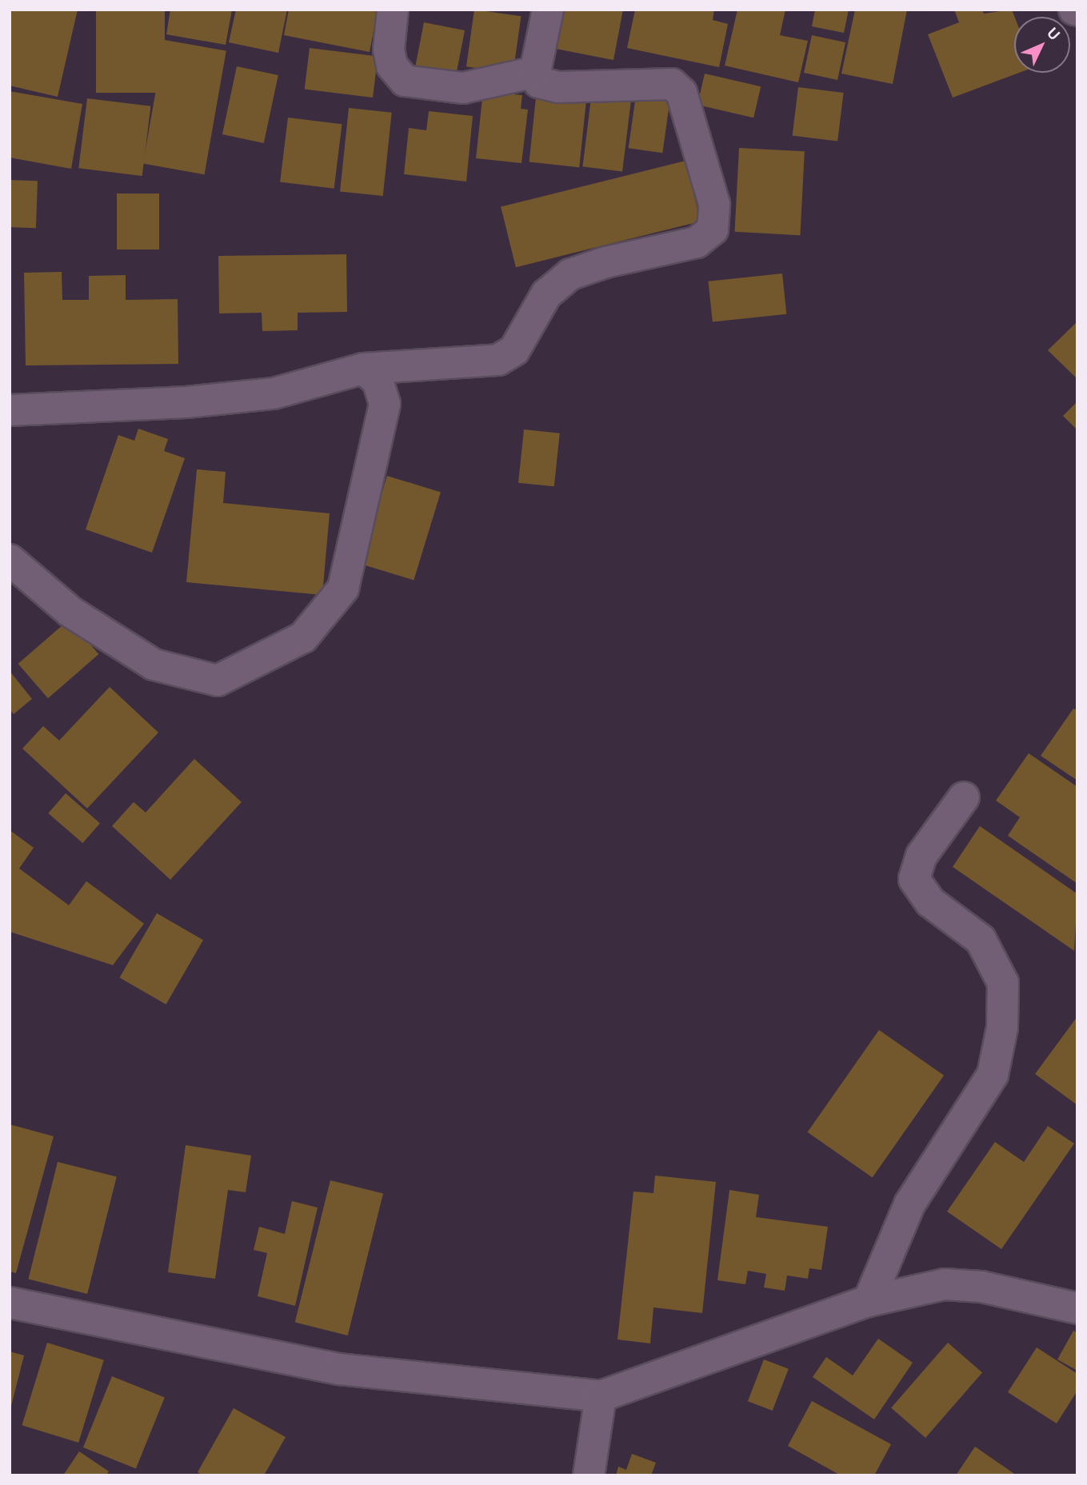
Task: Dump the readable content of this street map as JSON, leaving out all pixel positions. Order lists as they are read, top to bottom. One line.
{"north":"top right"}
